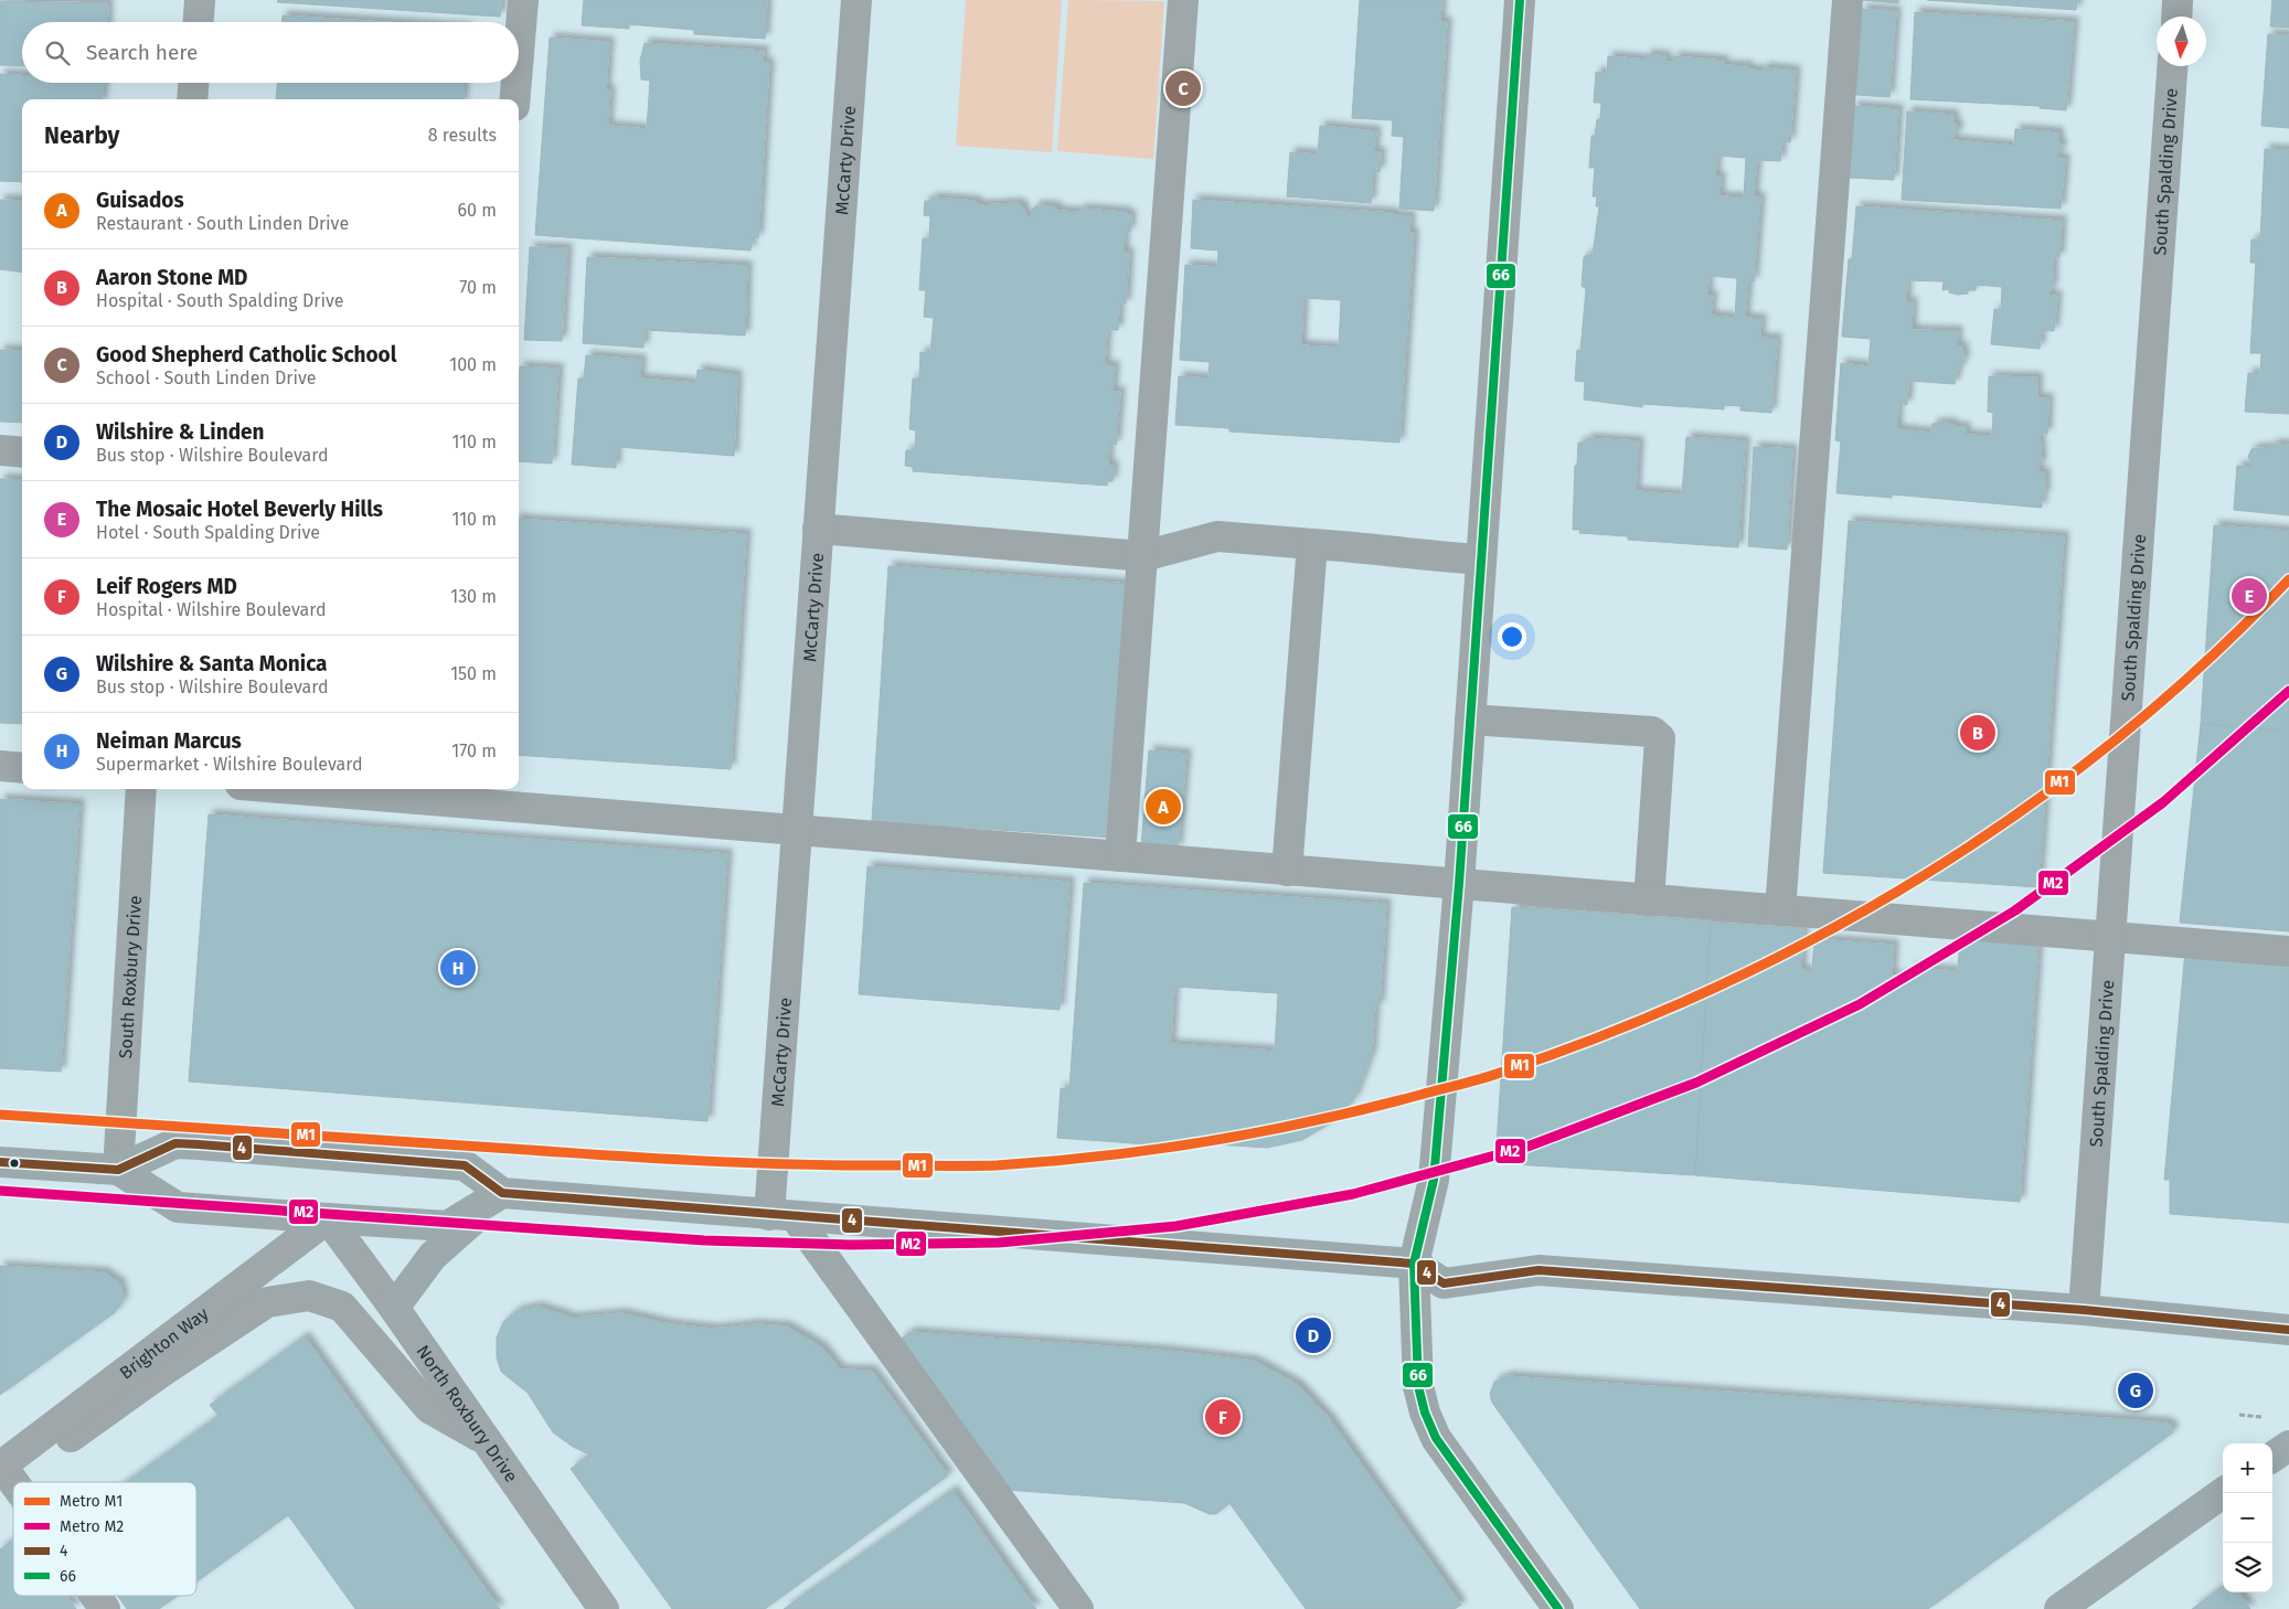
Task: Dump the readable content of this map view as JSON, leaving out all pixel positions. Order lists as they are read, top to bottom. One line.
{"streets":{"street":["McCarty Drive","South Spalding Drive","South Roxbury Drive","Brighton Way","North Roxbury Drive"]},"crossings":[["Brighton Way","North Roxbury Drive"]],"lines":["transit line 66","metro line M1","metro line M2","transit line 4"],"legend":["Metro M1","Metro M2","4","66"],"north":"bottom","page":{"search":"Search here","pins":["C","E","B","A","H","D","G","F"],"heading":["Nearby","8 results"],"list":[{"mark":"A","name":"Guisados","note":"Restaurant · South Linden Drive","value":"60 m"},{"mark":"B","name":"Aaron Stone MD","note":"Hospital · South Spalding Drive","value":"70 m"},{"mark":"C","name":"Good Shepherd Catholic School","note":"School · South Linden Drive","value":"100 m"},{"mark":"D","name":"Wilshire & Linden","note":"Bus stop · Wilshire Boulevard","value":"110 m"},{"mark":"E","name":"The Mosaic Hotel Beverly Hills","note":"Hotel · South Spalding Drive","value":"110 m"},{"mark":"F","name":"Leif Rogers MD","note":"Hospital · Wilshire Boulevard","value":"130 m"},{"mark":"G","name":"Wilshire & Santa Monica","note":"Bus stop · Wilshire Boulevard","value":"150 m"},{"mark":"H","name":"Neiman Marcus","note":"Supermarket · Wilshire Boulevard","value":"170 m"}],"map_buttons":["+","−"]}}
